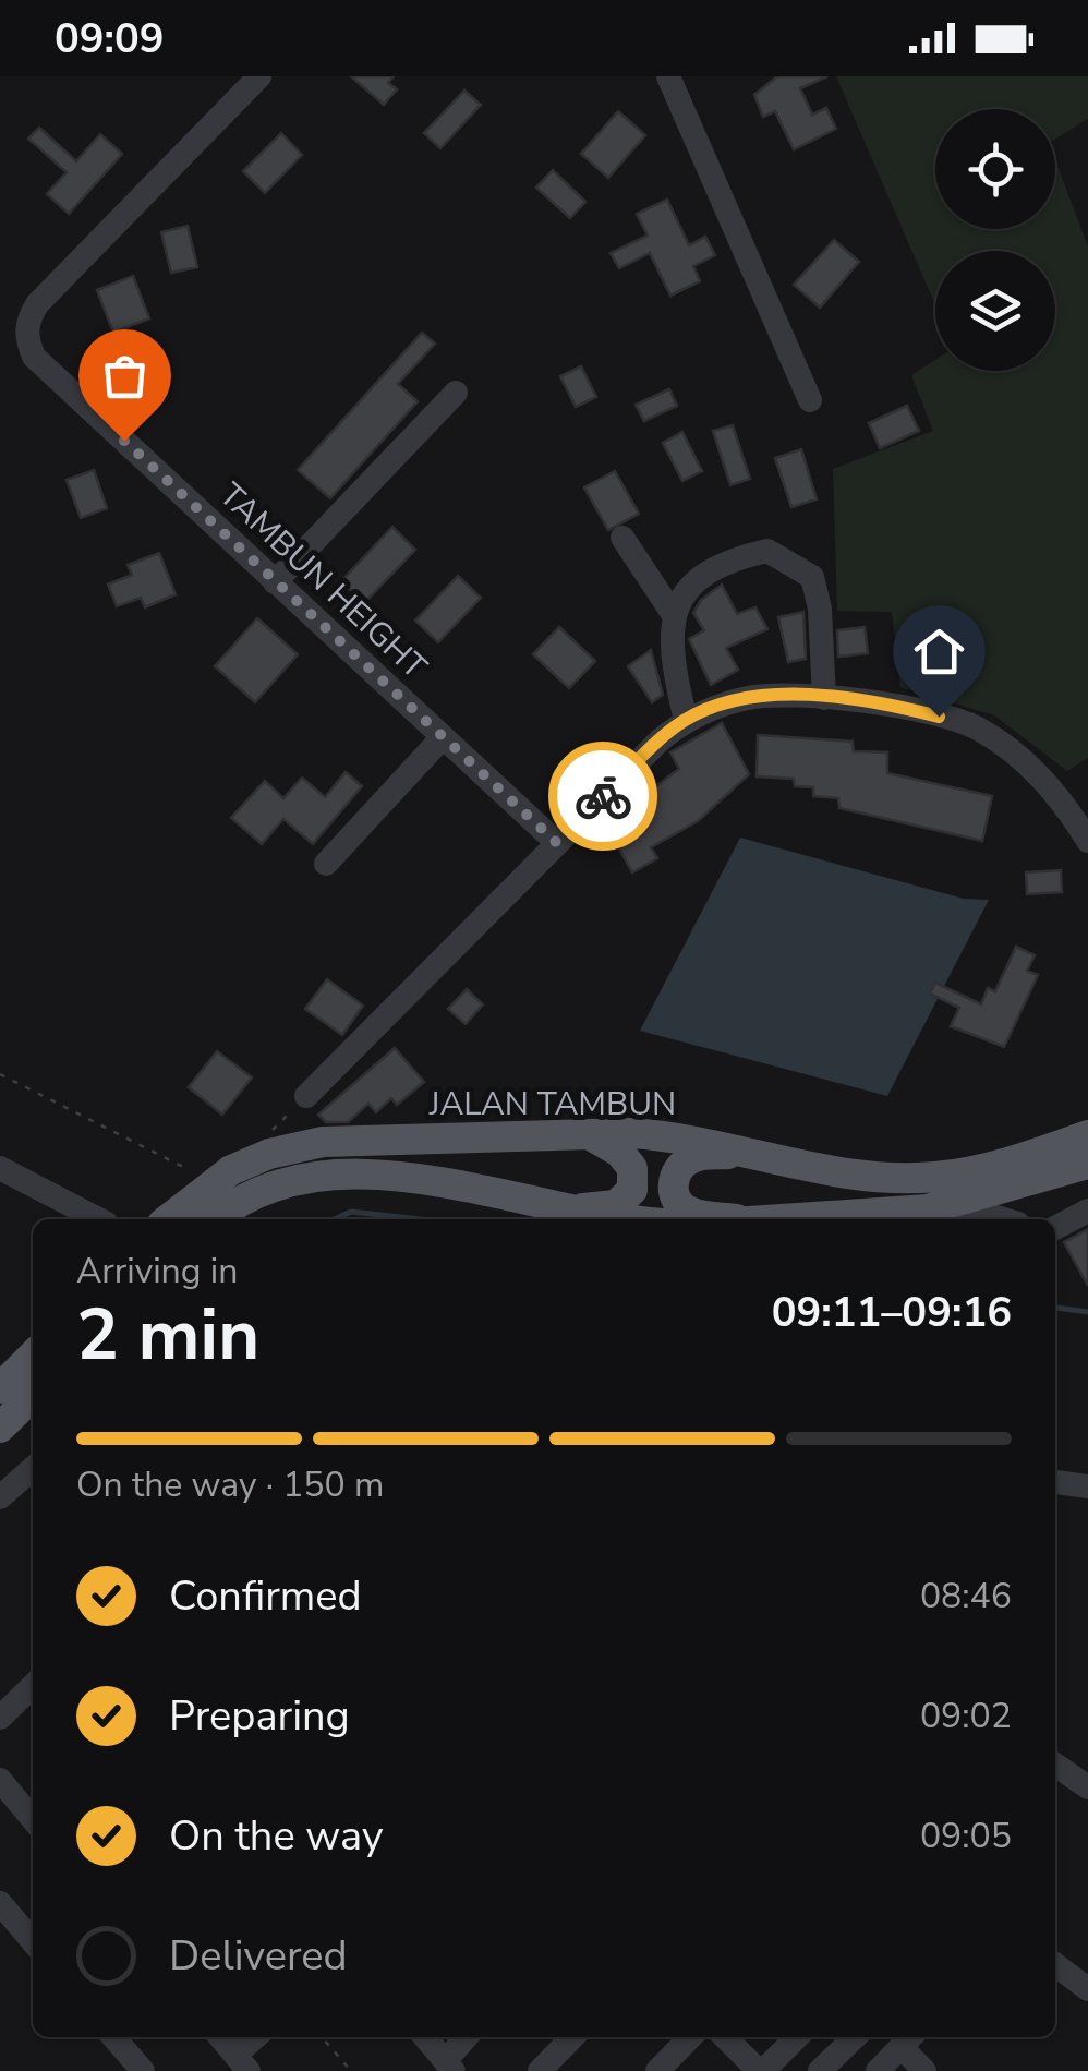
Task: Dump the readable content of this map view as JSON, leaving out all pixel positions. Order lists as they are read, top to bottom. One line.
{"streets":{"main road":["JALAN TAMBUN"],"street":["TAMBUN HEIGHT"]},"page":{"status":"09:09","heading":["2 min","Arriving in","09:11–09:16"],"bar":"On the way · 150 m","list":[["Confirmed","08:46"],["Preparing","09:02"],["On the way","09:05"],"Delivered"]}}
